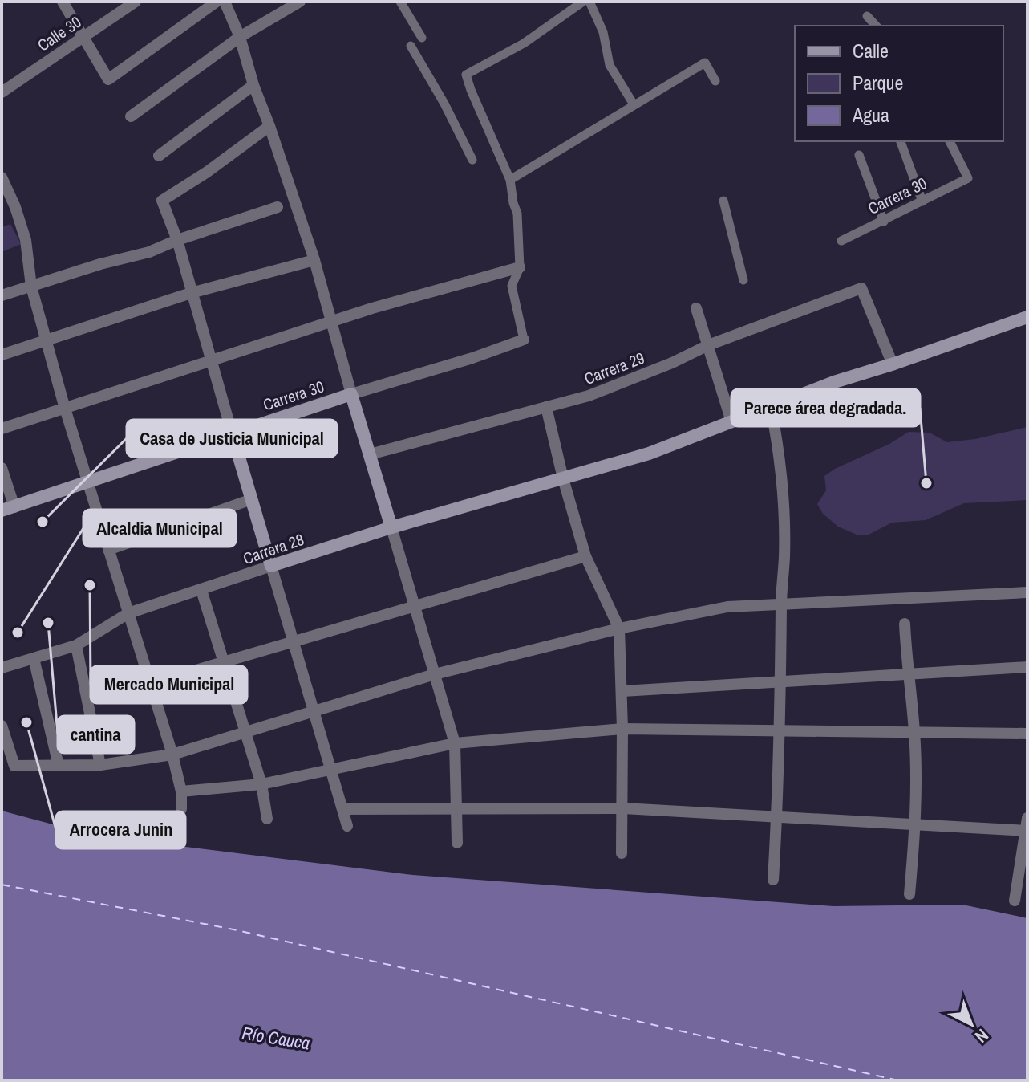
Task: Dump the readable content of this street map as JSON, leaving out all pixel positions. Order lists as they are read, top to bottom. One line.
{"streets":{"main road":["Carrera 30","Carrera 28"],"street":["Calle 30","Carrera 29"]},"crossings":[["Carrera 29","Carrera 28"]],"water":["Río Cauca"],"places":["Parece área degradada.","Casa de Justicia Municipal","Mercado Municipal","cantina","Alcaldia Municipal","Arrocera Junin"],"legend":["Calle","Parque","Agua"],"north":"bottom right"}
